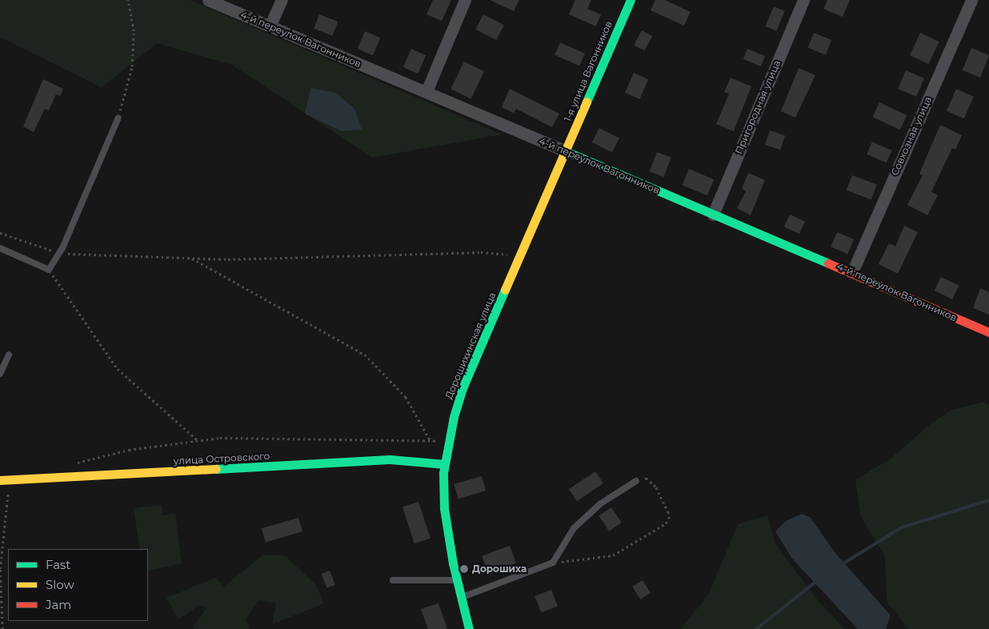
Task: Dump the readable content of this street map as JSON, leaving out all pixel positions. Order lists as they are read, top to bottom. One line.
{"streets":{"street":["4-й переулок Вагонников","1-я улица Вагонников","Пригородная улица","Совхозная улица","Дорошихинская улица","улица Островского"]},"crossings":[["4-й переулок Вагонников","1-я улица Вагонников"],["4-й переулок Вагонников","Пригородная улица"],["4-й переулок Вагонников","Совхозная улица"],["4-й переулок Вагонников","Дорошихинская улица"],["1-я улица Вагонников","Дорошихинская улица"],["Дорошихинская улица","улица Островского"]],"places":["Дорошиха"],"legend":["Fast","Slow","Jam"]}
